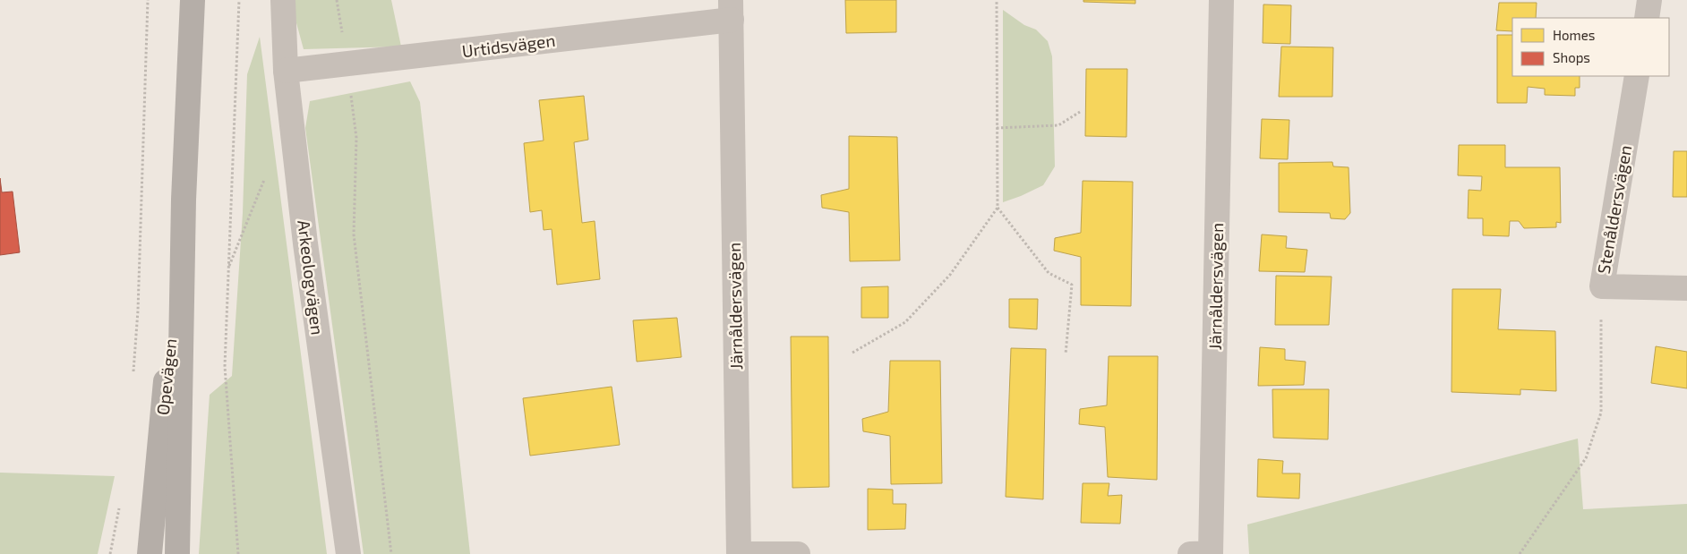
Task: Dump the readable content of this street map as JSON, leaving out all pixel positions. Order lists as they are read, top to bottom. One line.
{"streets":{"main road":["Opevägen"],"street":["Urtidsvägen","Stenåldersvägen","Arkeologvägen","Järnåldersvägen"]},"crossings":[["Urtidsvägen","Arkeologvägen"],["Urtidsvägen","Järnåldersvägen"]],"legend":["Homes","Shops"]}
